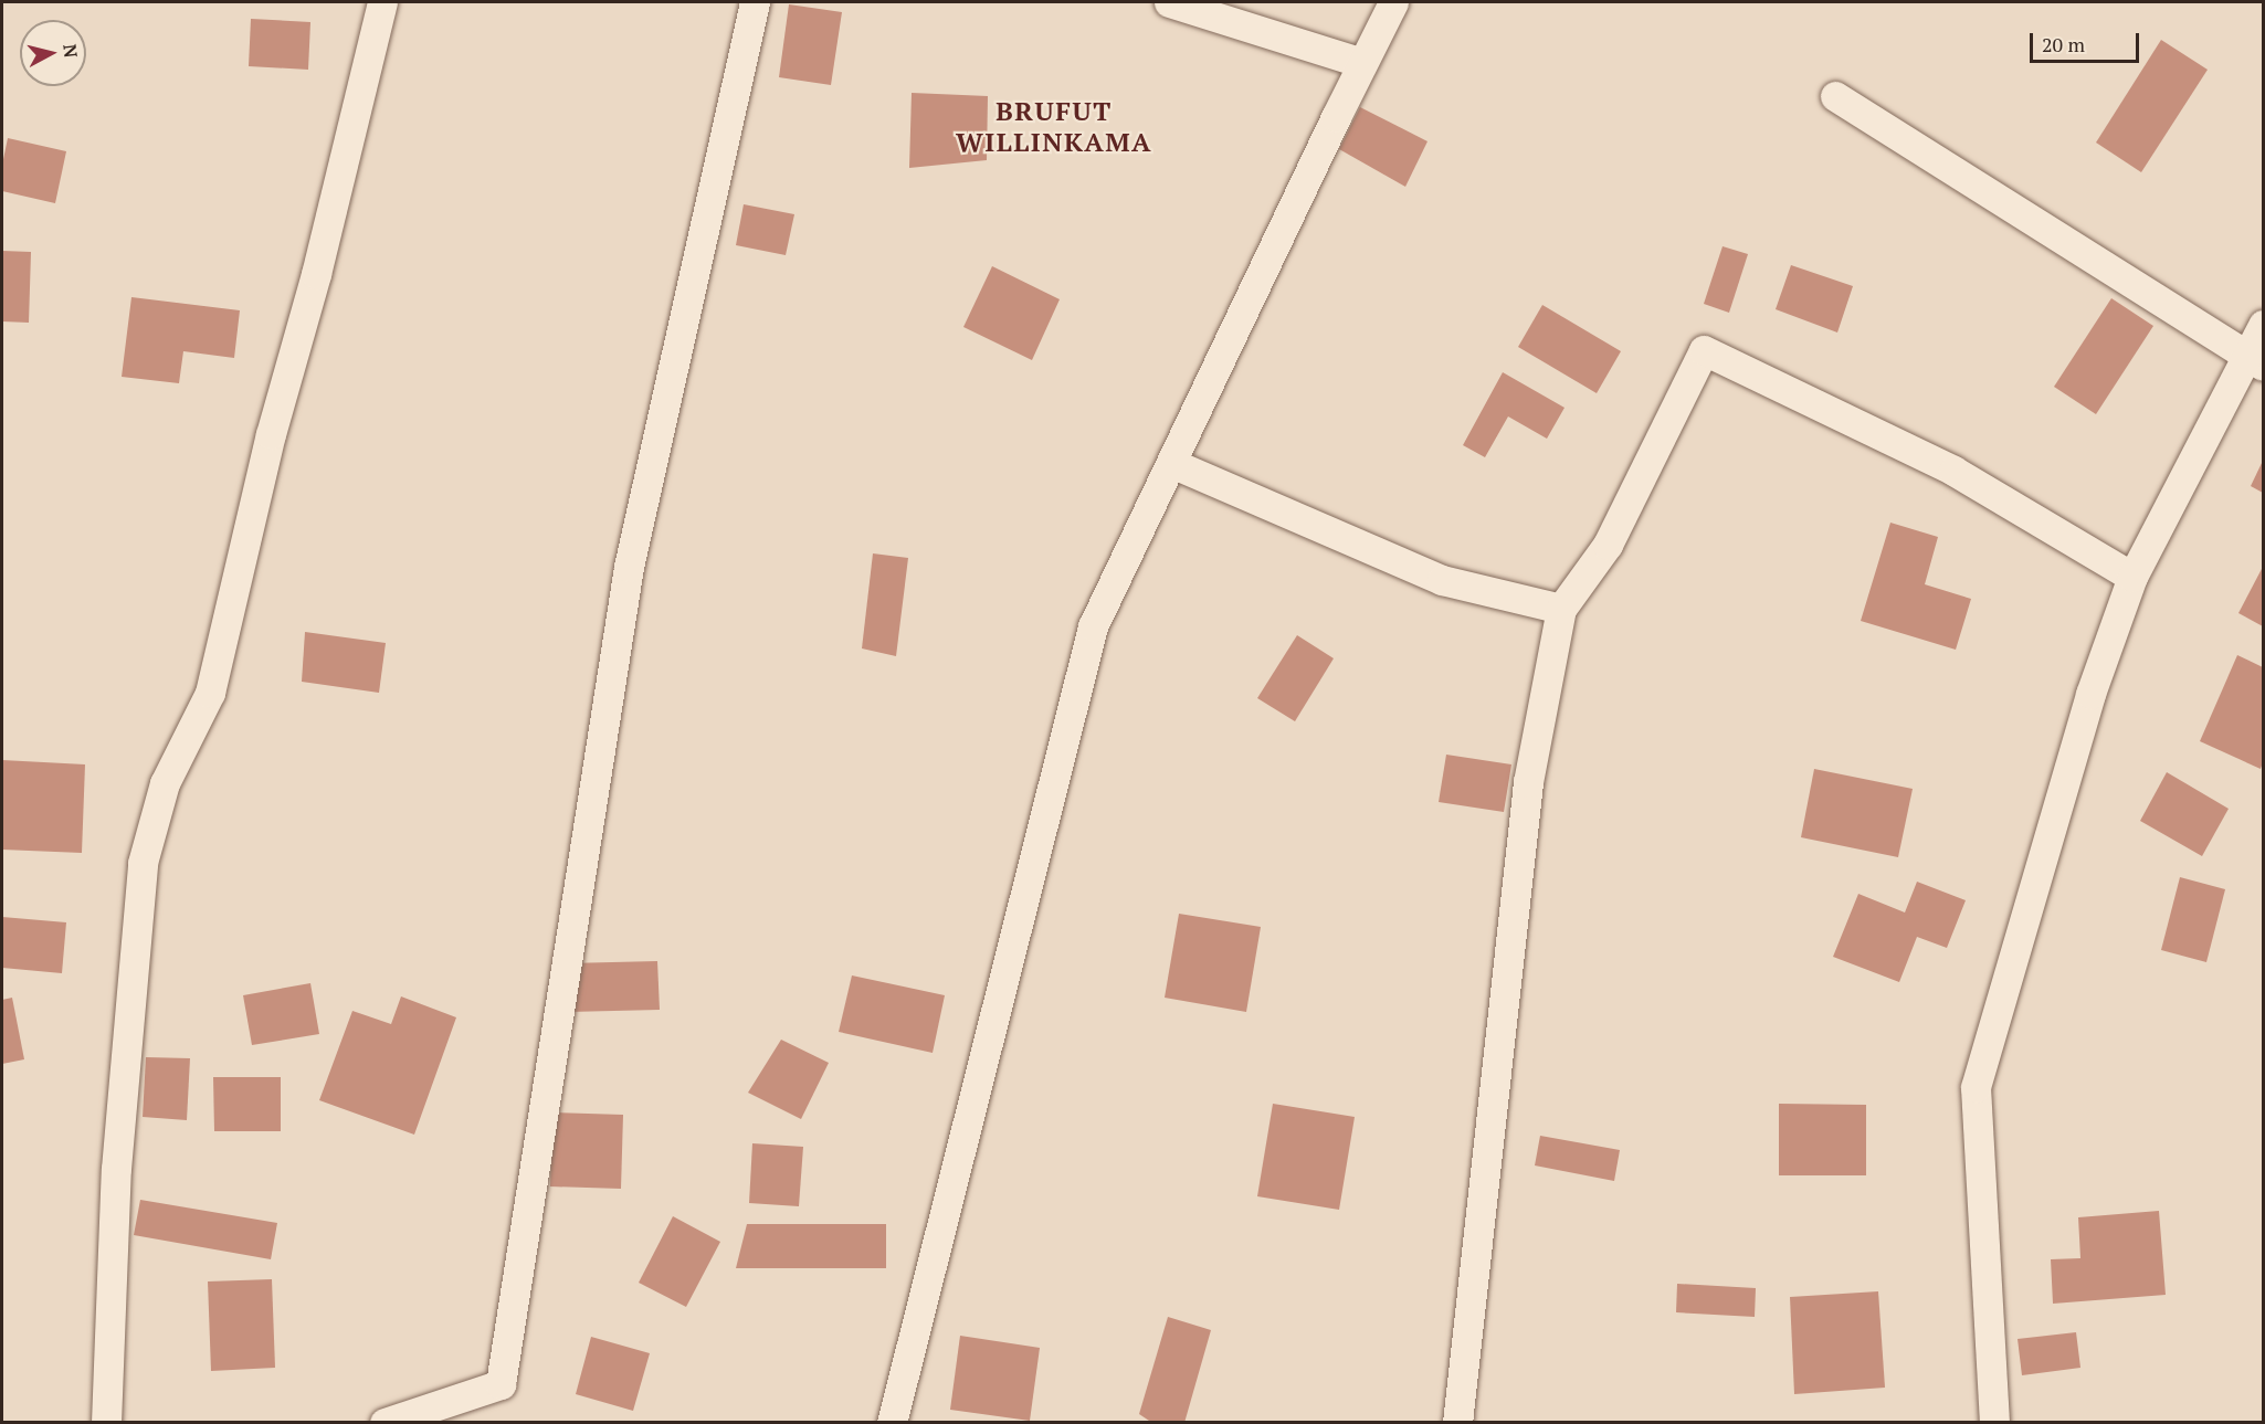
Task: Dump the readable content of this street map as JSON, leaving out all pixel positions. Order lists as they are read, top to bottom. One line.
{"districts":["BRUFUT WILLINKAMA"],"scale_bar":"20 m","north":"right"}
